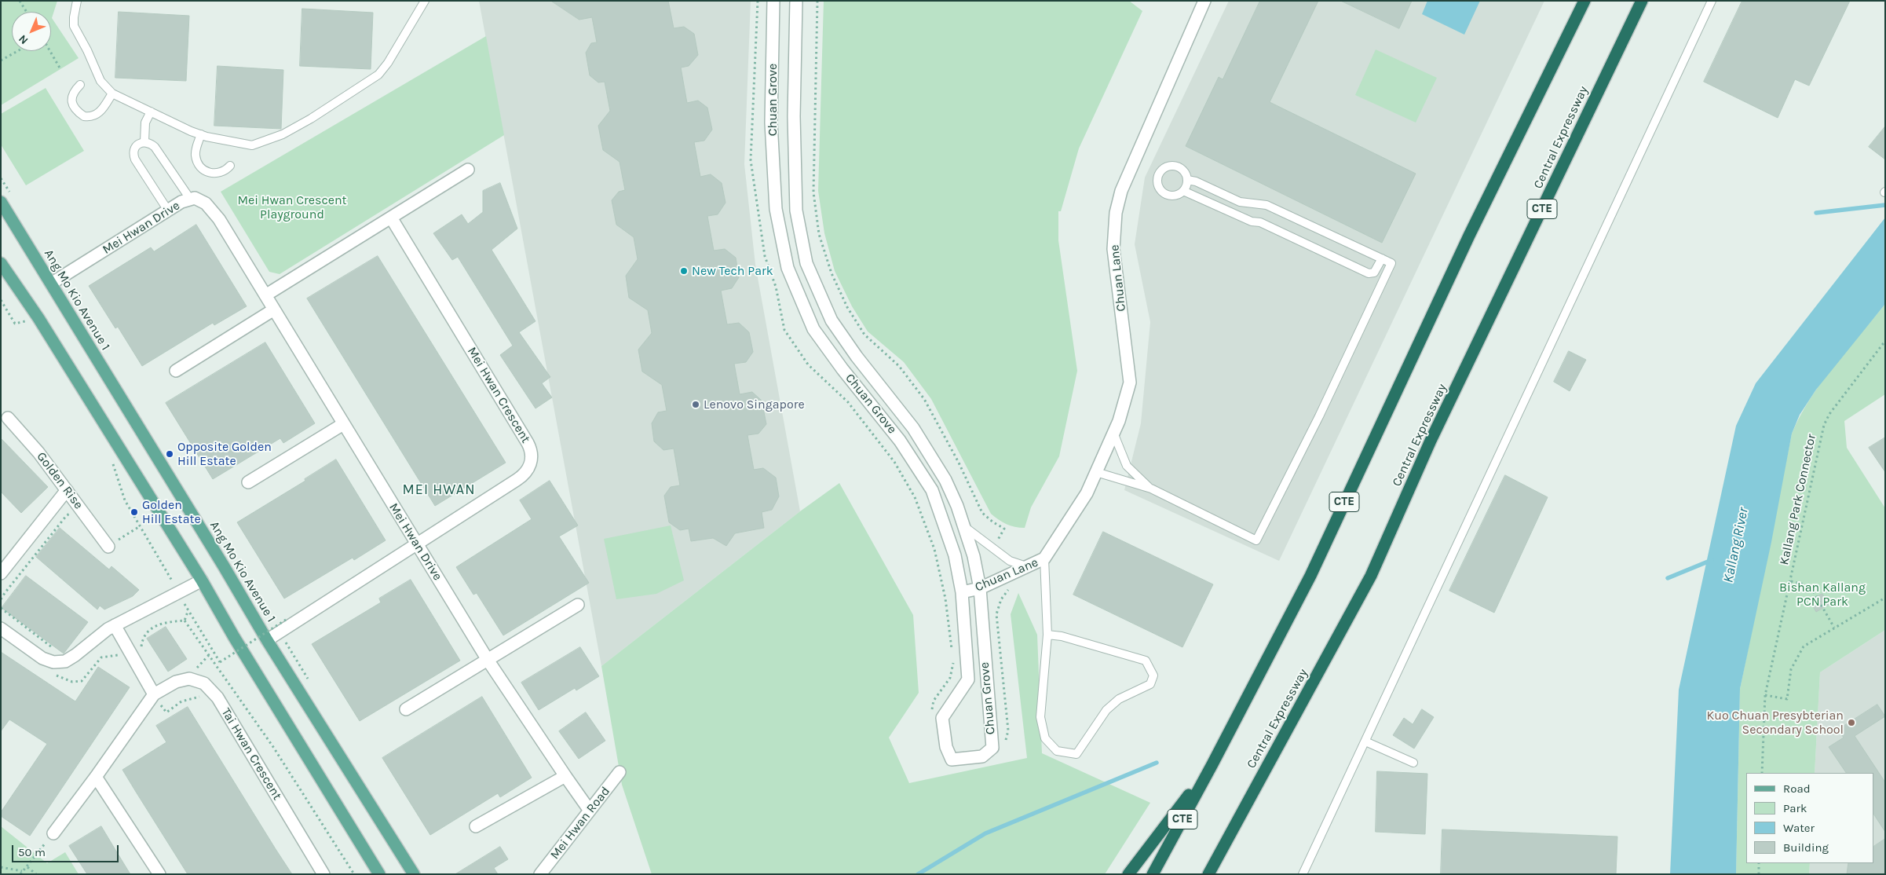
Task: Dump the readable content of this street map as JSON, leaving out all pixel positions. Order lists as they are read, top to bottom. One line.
{"streets":{"highway":["Central Expressway","CTE"],"main road":["Ang Mo Kio Avenue 1"],"street":["Chuan Grove","Mei Hwan Drive","Chuan Lane","Mei Hwan Crescent","Golden Rise","Tai Hwan Crescent","Mei Hwan Road"],"path":["Kallang Park Connector"]},"crossings":[["Chuan Grove","Chuan Lane"],["Mei Hwan Drive","Ang Mo Kio Avenue 1"],["Mei Hwan Drive","Mei Hwan Crescent"],["Mei Hwan Drive","Mei Hwan Road"],["Ang Mo Kio Avenue 1","Mei Hwan Crescent"]],"districts":["MEI HWAN"],"water":["Kallang River"],"parks":["Mei Hwan Crescent Playground","Bishan Kallang PCN Park"],"places":["New Tech Park","Lenovo Singapore","Opposite Golden Hill Estate","Golden Hill Estate","Kuo Chuan Presybterian Secondary School"],"legend":["Road","Park","Water","Building"],"scale_bar":"50 m","north":"bottom left"}
